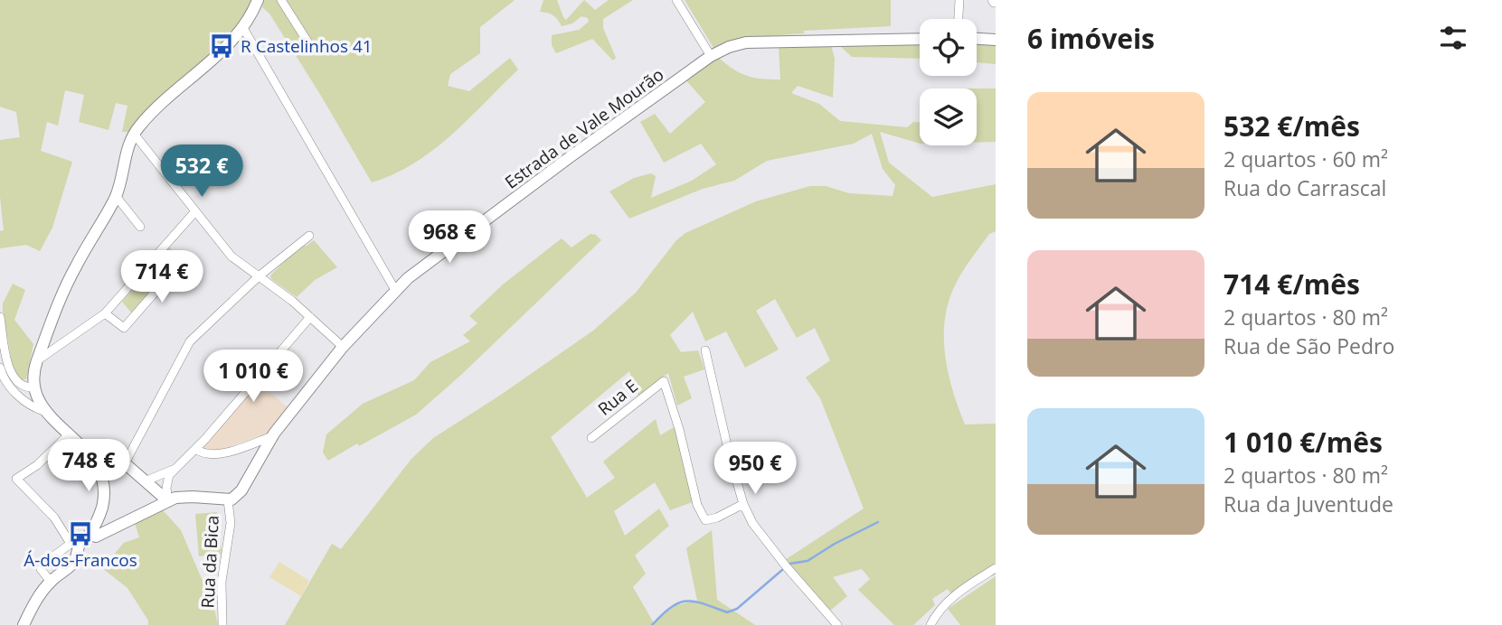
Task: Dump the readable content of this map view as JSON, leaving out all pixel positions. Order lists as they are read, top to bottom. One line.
{"streets":{"street":["Estrada de Vale Mourão","Rua E","Rua da Bica"]},"crossings":[["Estrada de Vale Mourão","Rua da Bica"]],"places":{"bus stop":["R Castelinhos 41","Á-dos-Francos"]},"page":{"heading":"6 imóveis","list":[{"name":"532 €/mês","note":"2 quartos · 60 m² · Rua do Carrascal"},{"name":"714 €/mês","note":"2 quartos · 80 m² · Rua de São Pedro"},{"name":"1 010 €/mês","note":"2 quartos · 80 m² · Rua da Juventude"}],"price":["532 €","968 €","714 €","1 010 €","748 €","950 €"]}}
